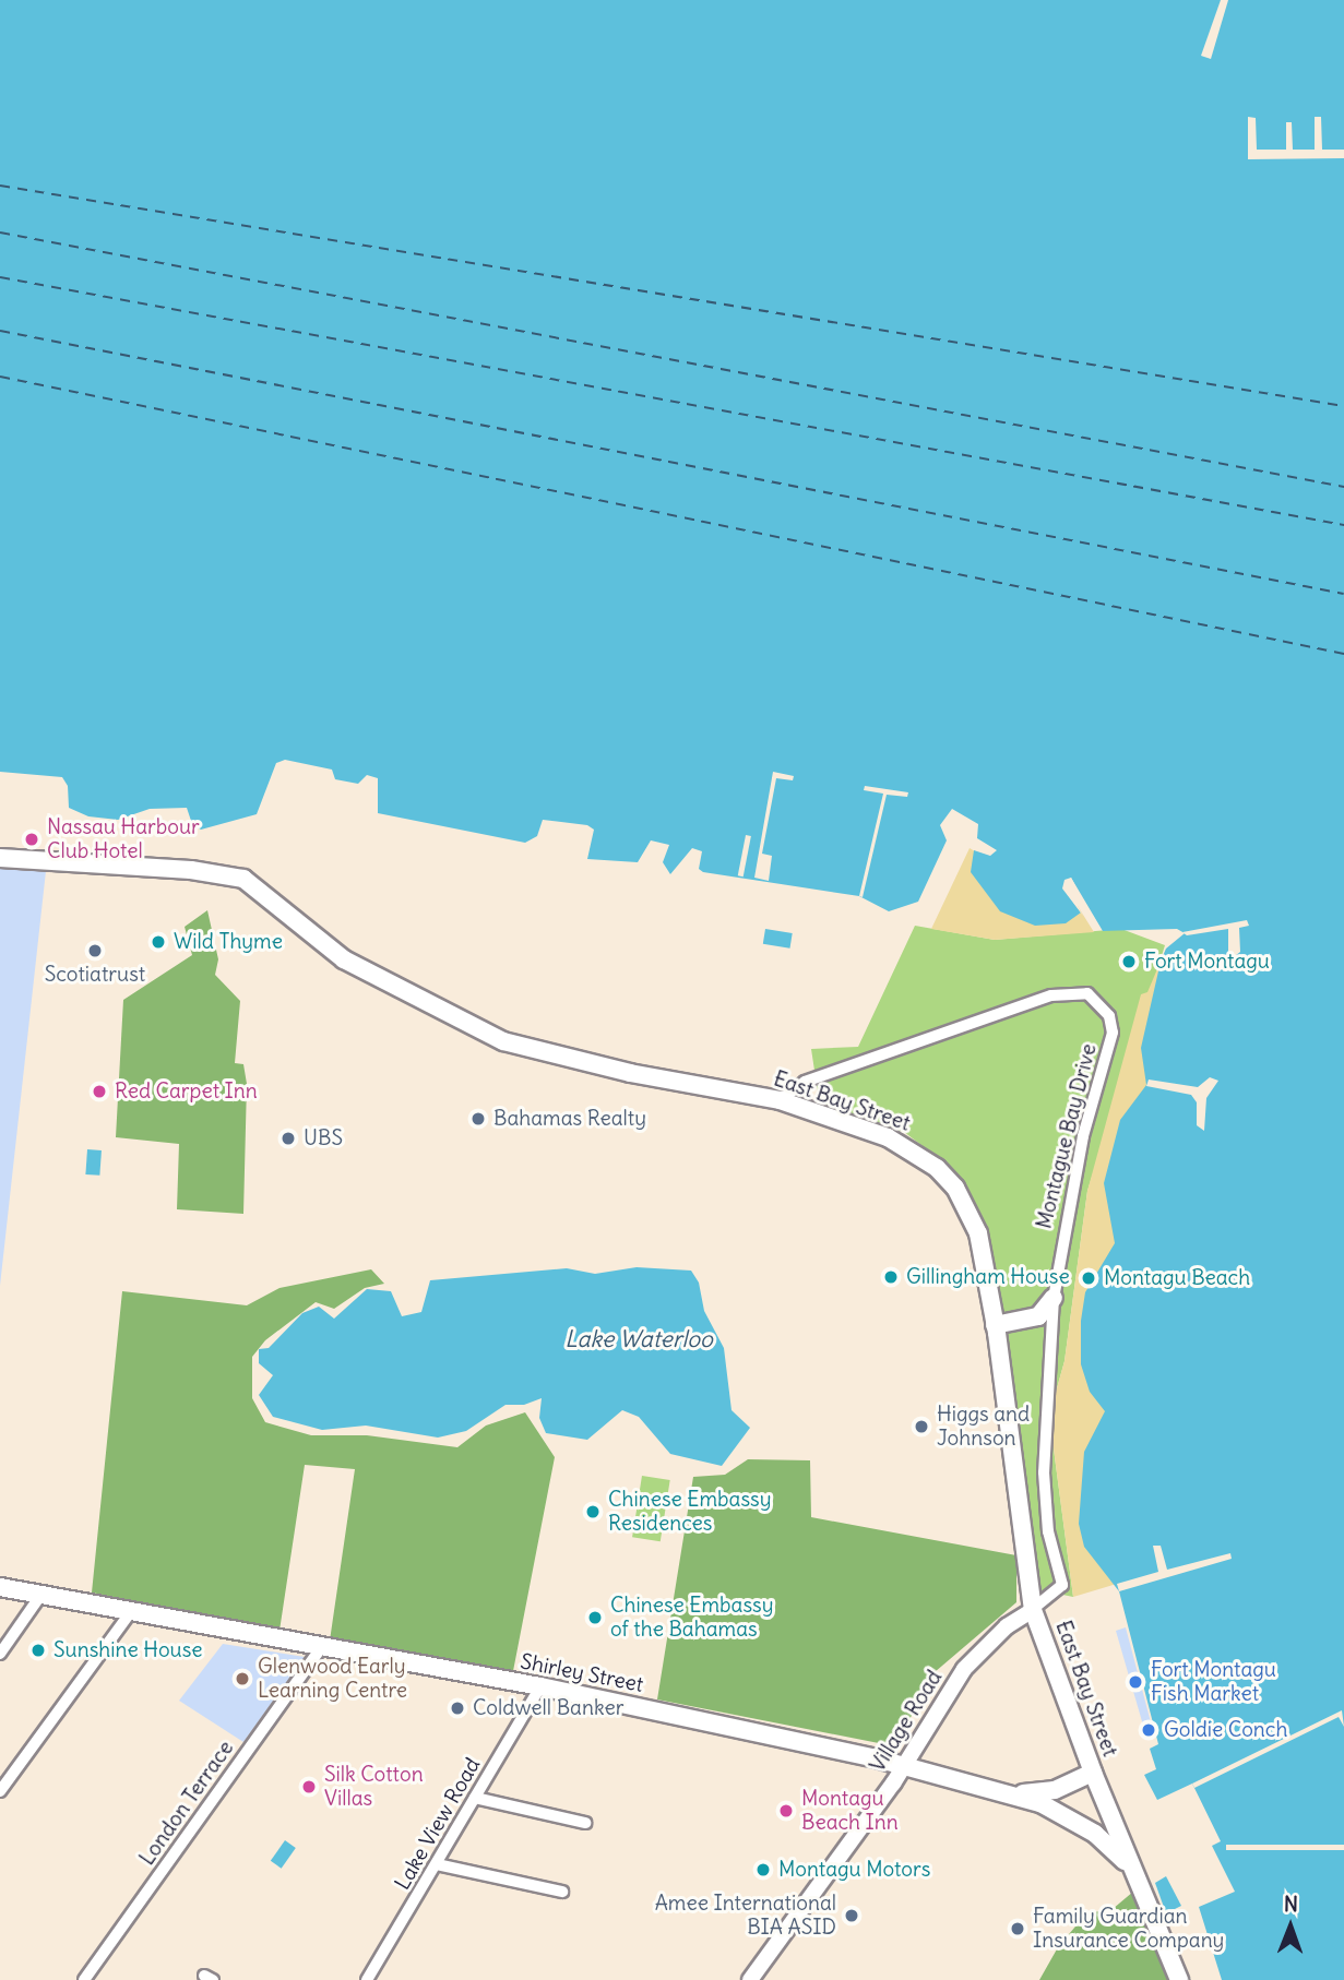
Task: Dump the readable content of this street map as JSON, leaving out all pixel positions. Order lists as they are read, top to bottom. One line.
{"streets":{"highway":["East Bay Street","Shirley Street"],"main road":["Village Road"],"street":["Montague Bay Drive","London Terrace","Lake View Road"]},"crossings":[["East Bay Street","Montague Bay Drive"],["East Bay Street","Shirley Street"],["East Bay Street","Village Road"],["Montague Bay Drive","Village Road"],["Shirley Street","Village Road"],["Shirley Street","London Terrace"],["Shirley Street","Lake View Road"]],"water":["Lake Waterloo"],"places":["Nassau Harbour Club Hotel","Wild Thyme","Scotiatrust","Fort Montagu","Red Carpet Inn","Bahamas Realty","UBS","Gillingham House","Montagu Beach","Higgs and Johnson","Chinese Embassy Residences","Chinese Embassy of the Bahamas","Sunshine House","Glenwood Early Learning Centre","Fort Montagu Fish Market","Coldwell Banker","Goldie Conch","Silk Cotton Villas","Montagu Beach Inn","Montagu Motors","Amee International BIA ASID","Family Guardian Insurance Company"],"north":"top"}
